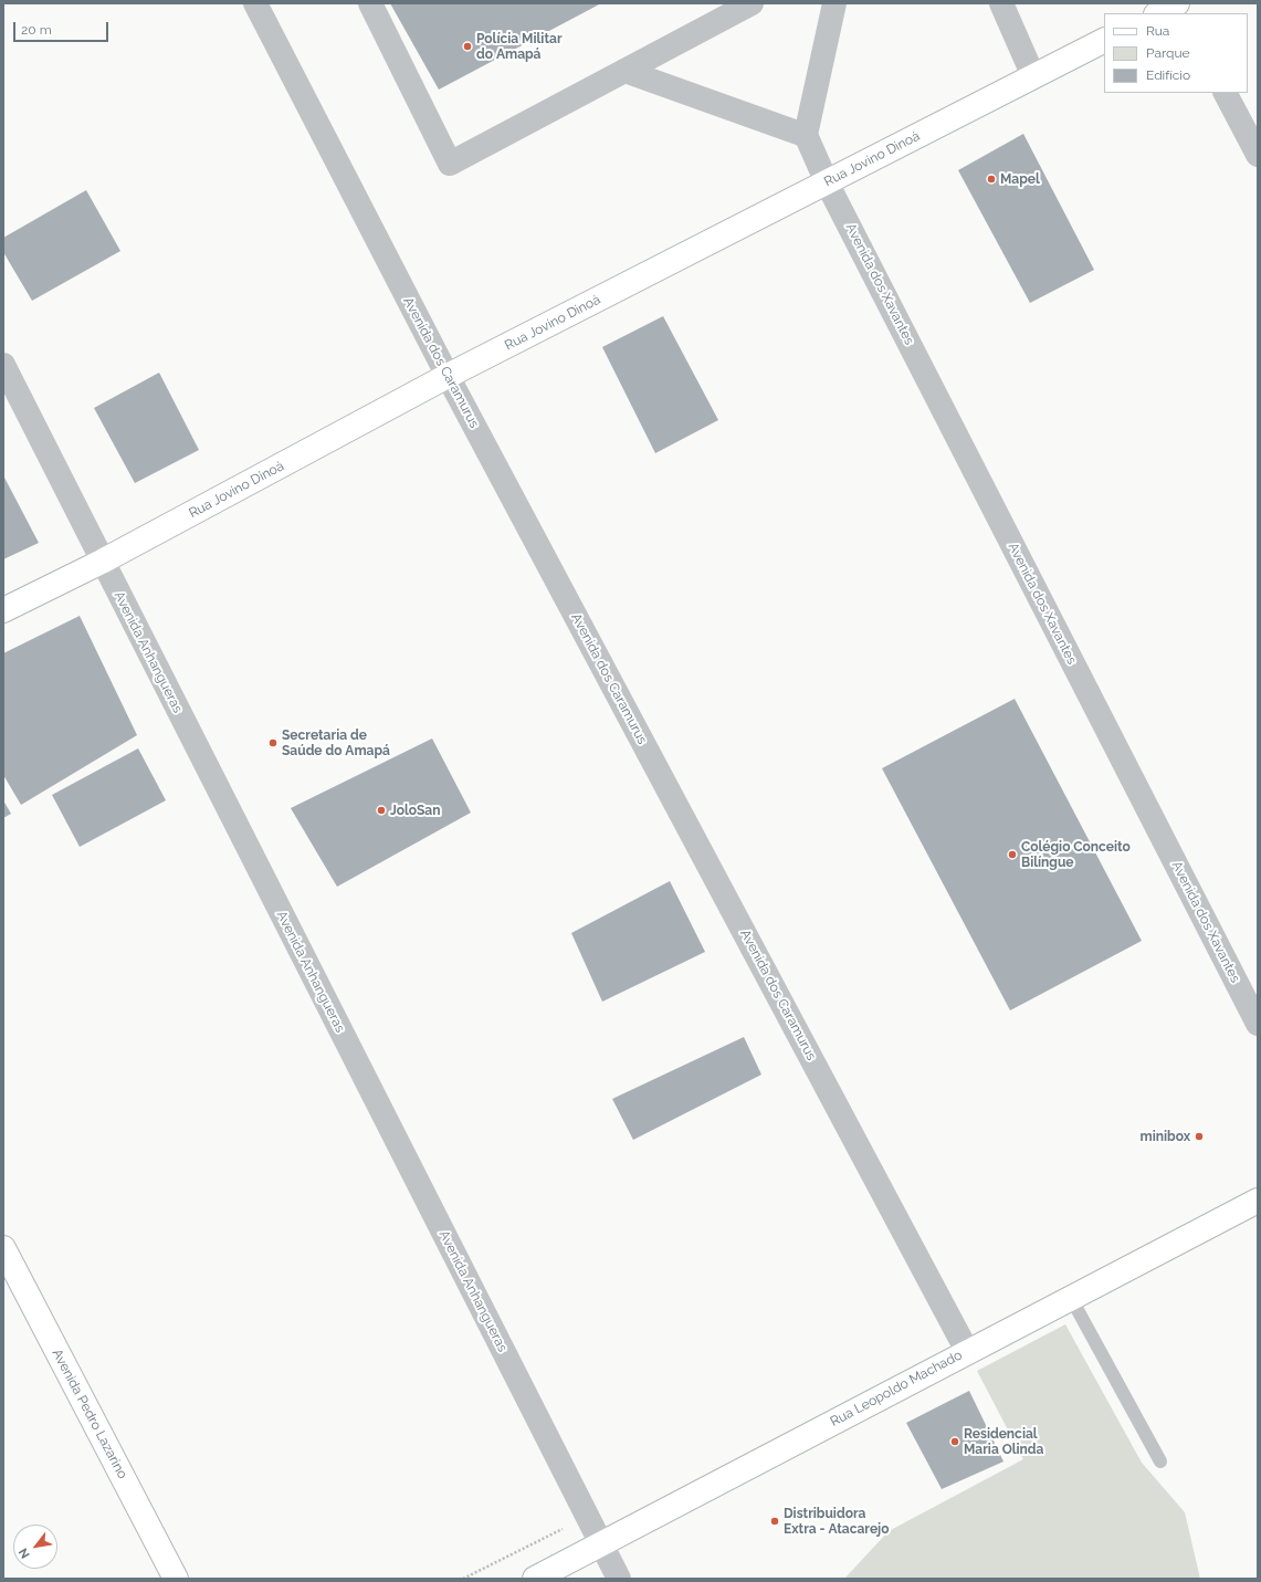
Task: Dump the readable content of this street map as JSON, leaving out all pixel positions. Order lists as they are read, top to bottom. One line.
{"streets":{"main road":["Rua Jovino Dinoá","Rua Leopoldo Machado","Avenida Pedro Lazarino"],"street":["Avenida dos Xavantes","Avenida dos Caramurus","Avenida Anhangueras"]},"crossings":[["Rua Jovino Dinoá","Avenida dos Xavantes"],["Rua Jovino Dinoá","Avenida dos Caramurus"],["Rua Jovino Dinoá","Avenida Anhangueras"],["Avenida dos Caramurus","Rua Leopoldo Machado"],["Avenida Anhangueras","Rua Leopoldo Machado"]],"places":["Polícia Militar do Amapá","Mapel","Secretaria de Saúde do Amapá","JoloSan","Colégio Conceito Bilíngue","minibox","Residencial Maria Olinda","Distribuidora Extra - Atacarejo"],"legend":["Rua","Parque","Edifício"],"scale_bar":"20 m","north":"bottom left"}
